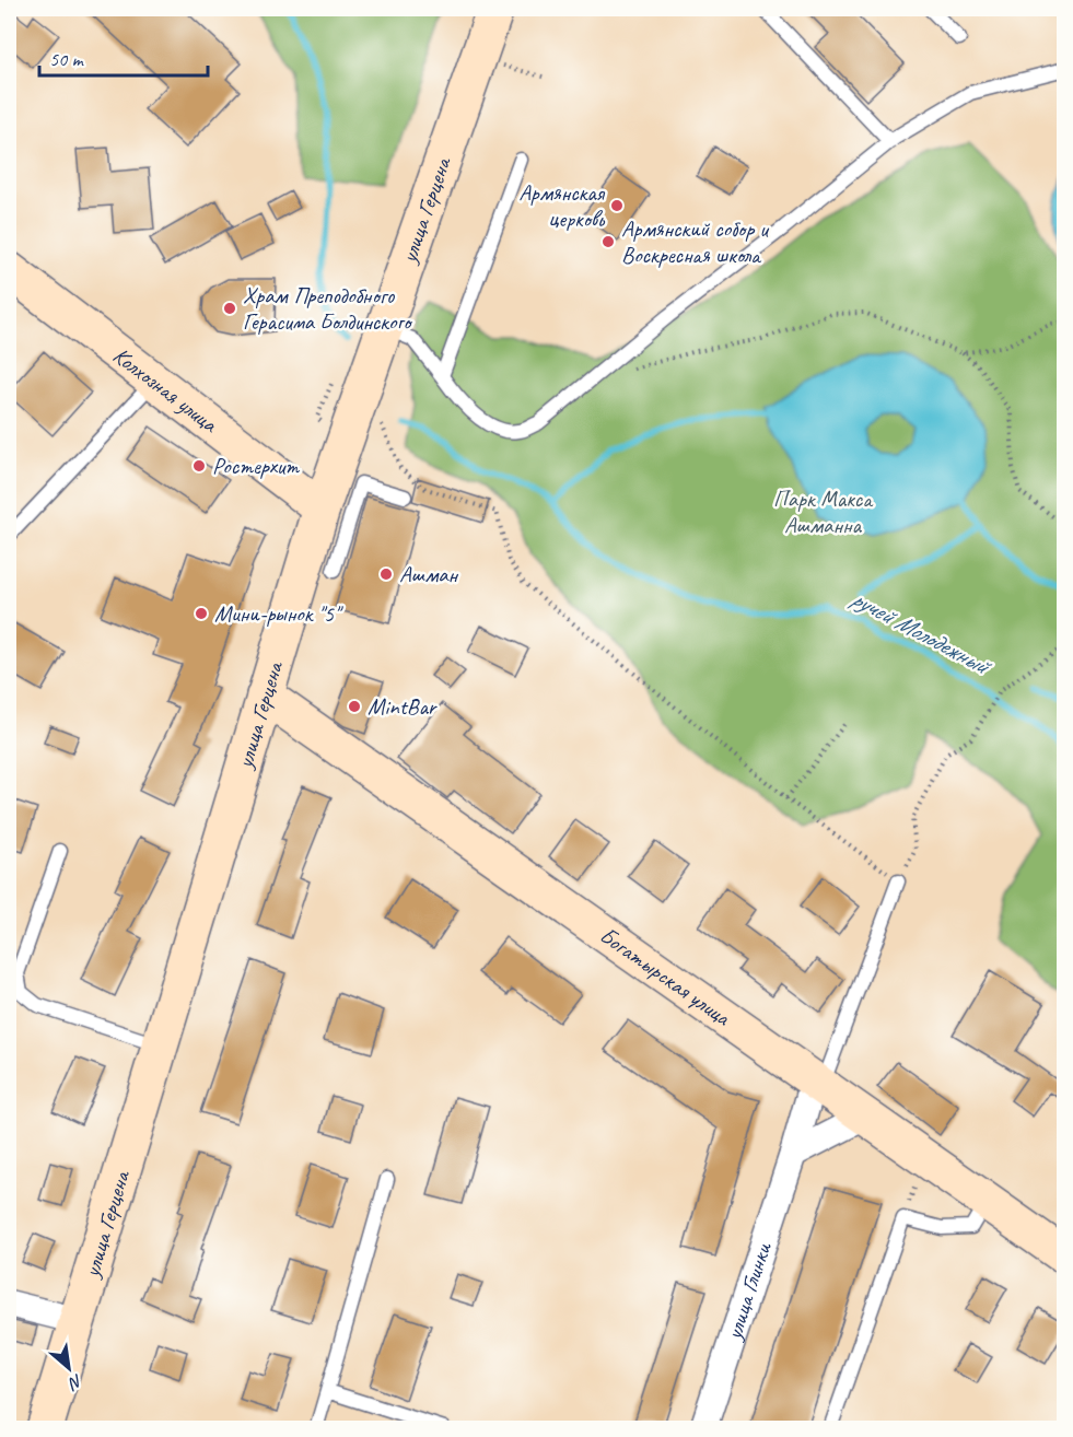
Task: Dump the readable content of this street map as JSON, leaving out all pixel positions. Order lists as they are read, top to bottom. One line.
{"streets":{"main road":["улица Герцена","Колхозная улица","Богатырская улица"],"street":["улица Глинки"]},"crossings":[["улица Герцена","Колхозная улица"],["улица Герцена","Богатырская улица"],["Богатырская улица","улица Глинки"]],"water":["ручей Молодежный"],"parks":["Парк Макса Ашманна"],"places":["Армянская церковь","Армянский собор и Воскресная школа","Храм Преподобного Герасима Болдинского","Ростерхит","Ашман","Мини-рынок \"5\"","MintBar"],"scale_bar":"50 m","north":"bottom right"}
